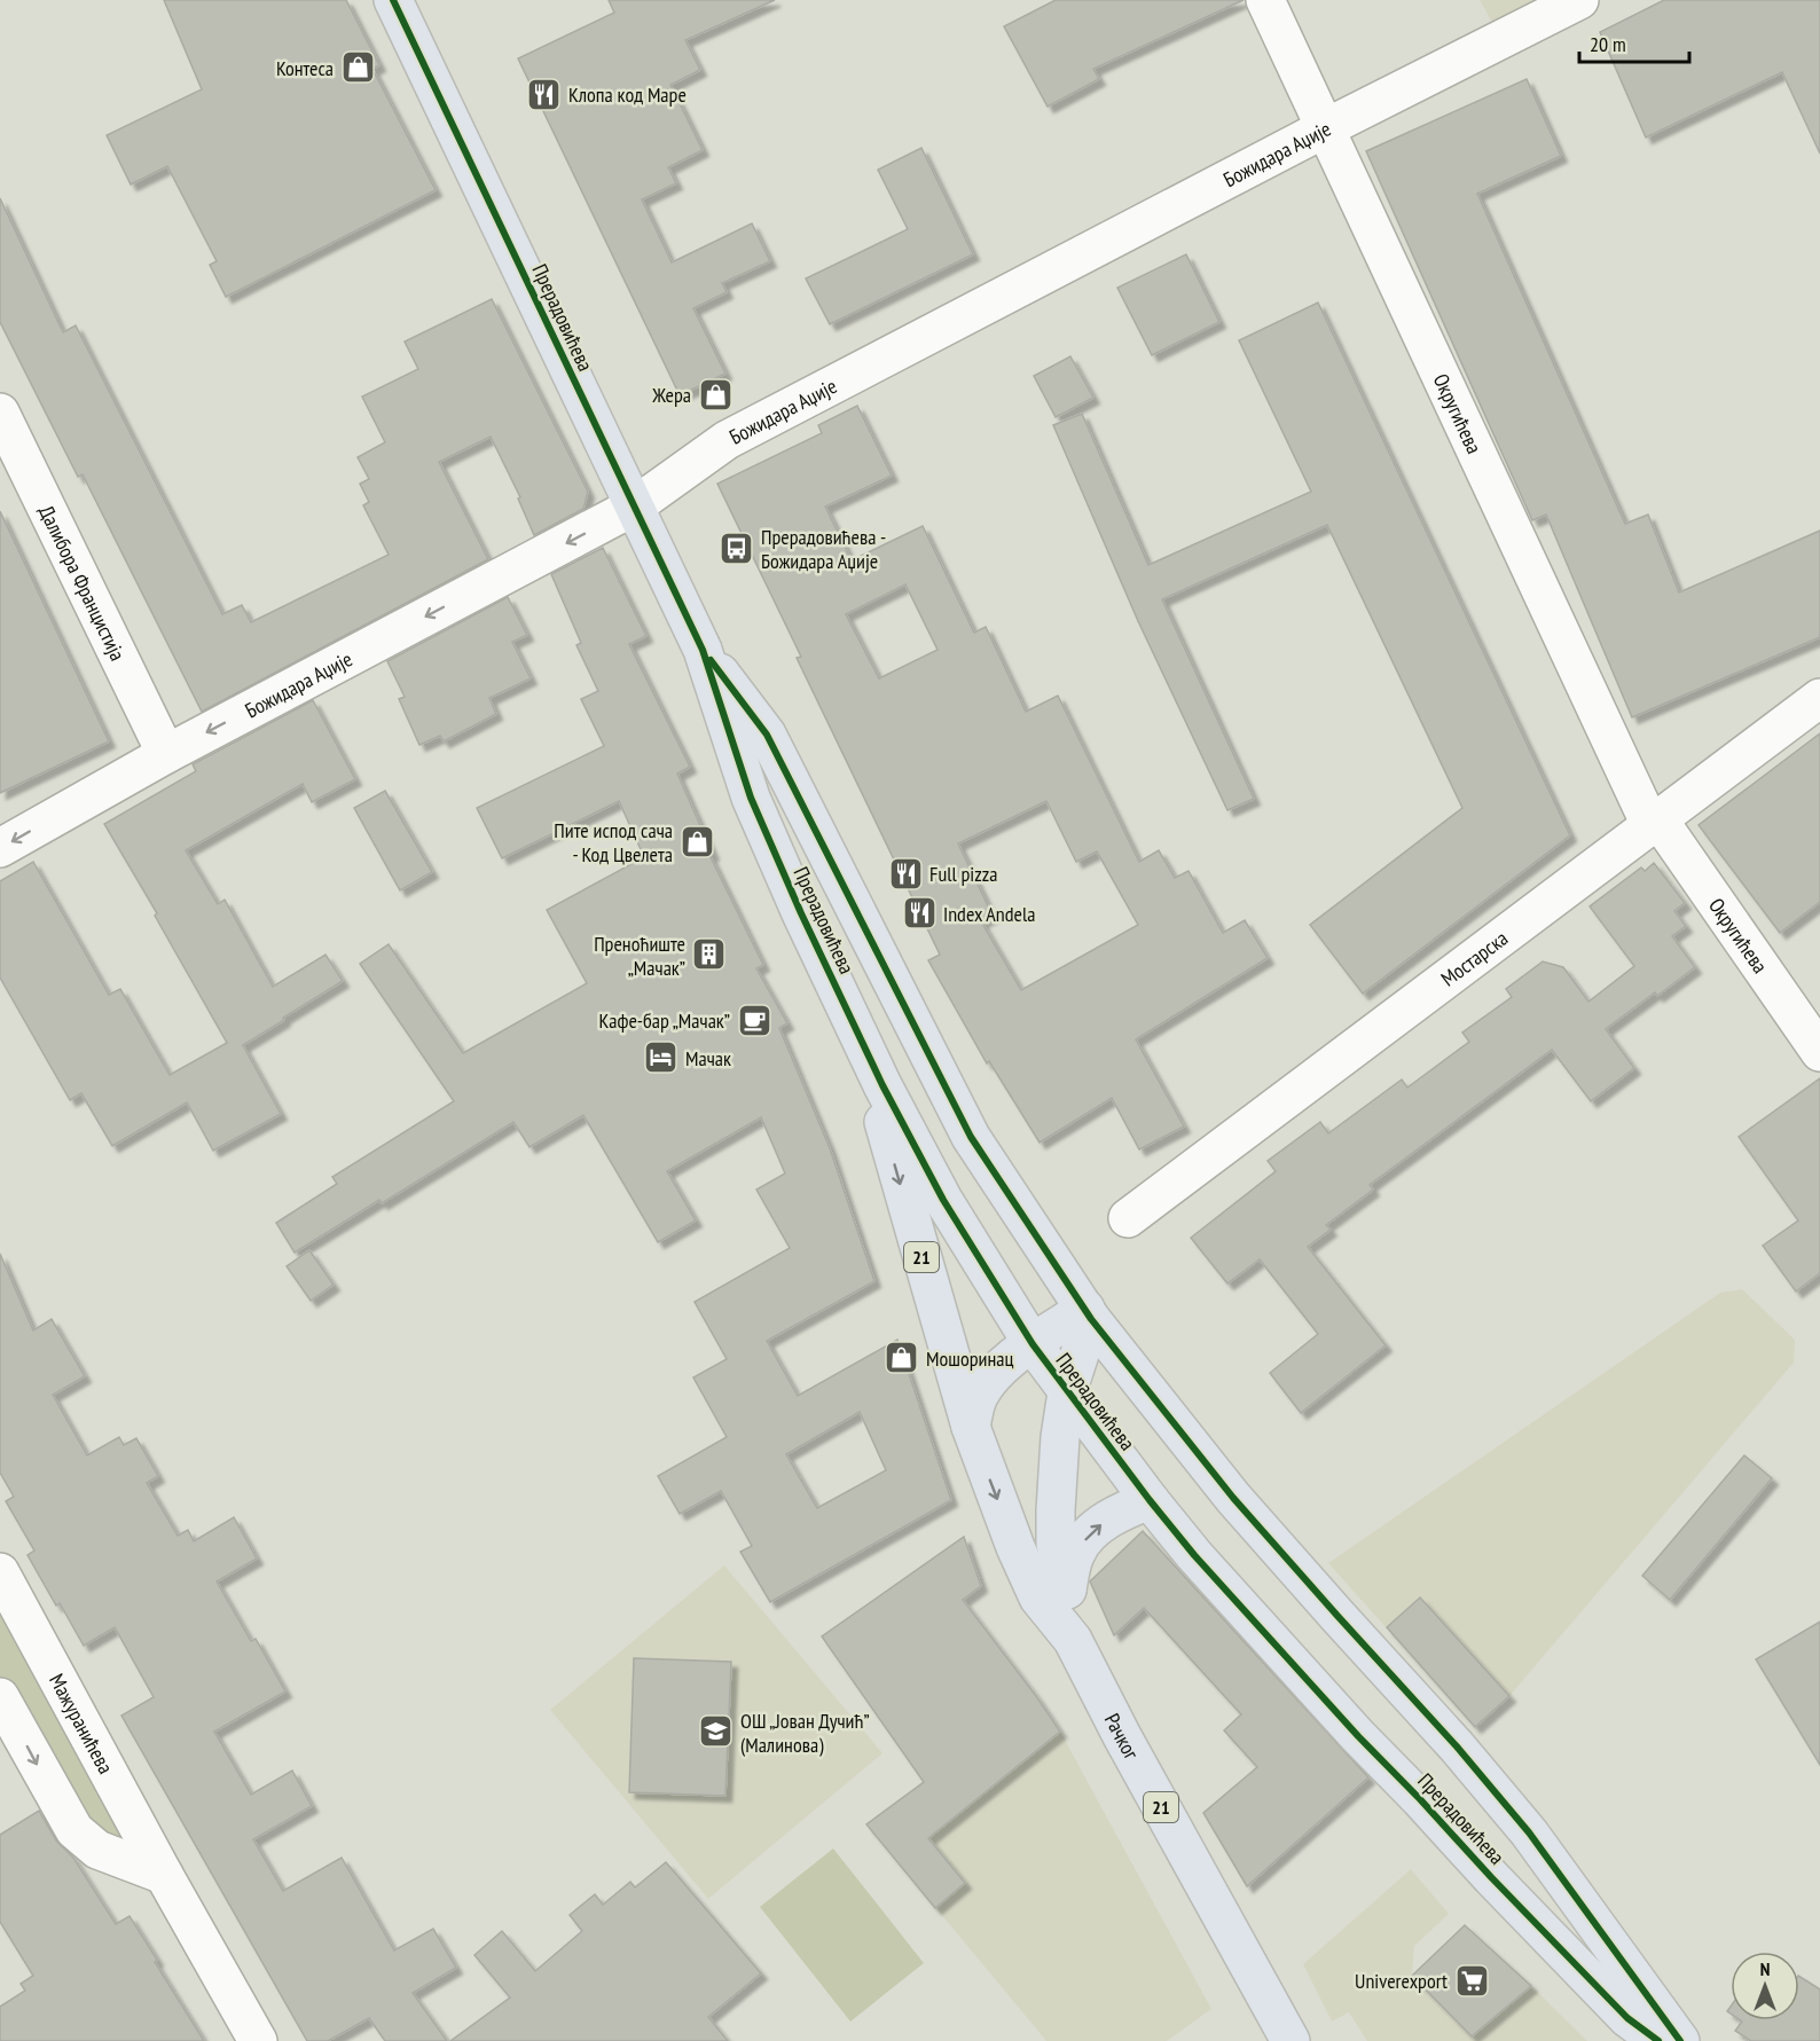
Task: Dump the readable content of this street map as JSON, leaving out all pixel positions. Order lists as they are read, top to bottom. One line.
{"streets":{"main road":["Прерадовићева","21","Рачког"],"street":["Божидара Аџије","Округићева","Далибора Францистија","Мостарска","Мажуранићева"]},"crossings":[["Божидара Аџије","Прерадовићева"],["Божидара Аџије","Округићева"],["Божидара Аџије","Далибора Францистија"],["Прерадовићева","21"],["Округићева","Мостарска"],["21","Рачког"]],"one_way":["Божидара Аџије"],"places":{"shop":["Контеса","Жера","Пите испод сача - Код Цвелета","Мошоринац"],"restaurant":["Клопа код Маре","Full pizza","Index Andela"],"bus stop":["Прерадовићева - Божидара Аџије"],"building":["Преноћиште „Мачак”"],"cafe":["Кафе-бар „Мачак”"],"hotel":["Мачак"],"school or university":["ОШ „Јован Дучић” (Малинова)"],"supermarket":["Univerexport"]},"scale_bar":"20 m","north":"top"}
